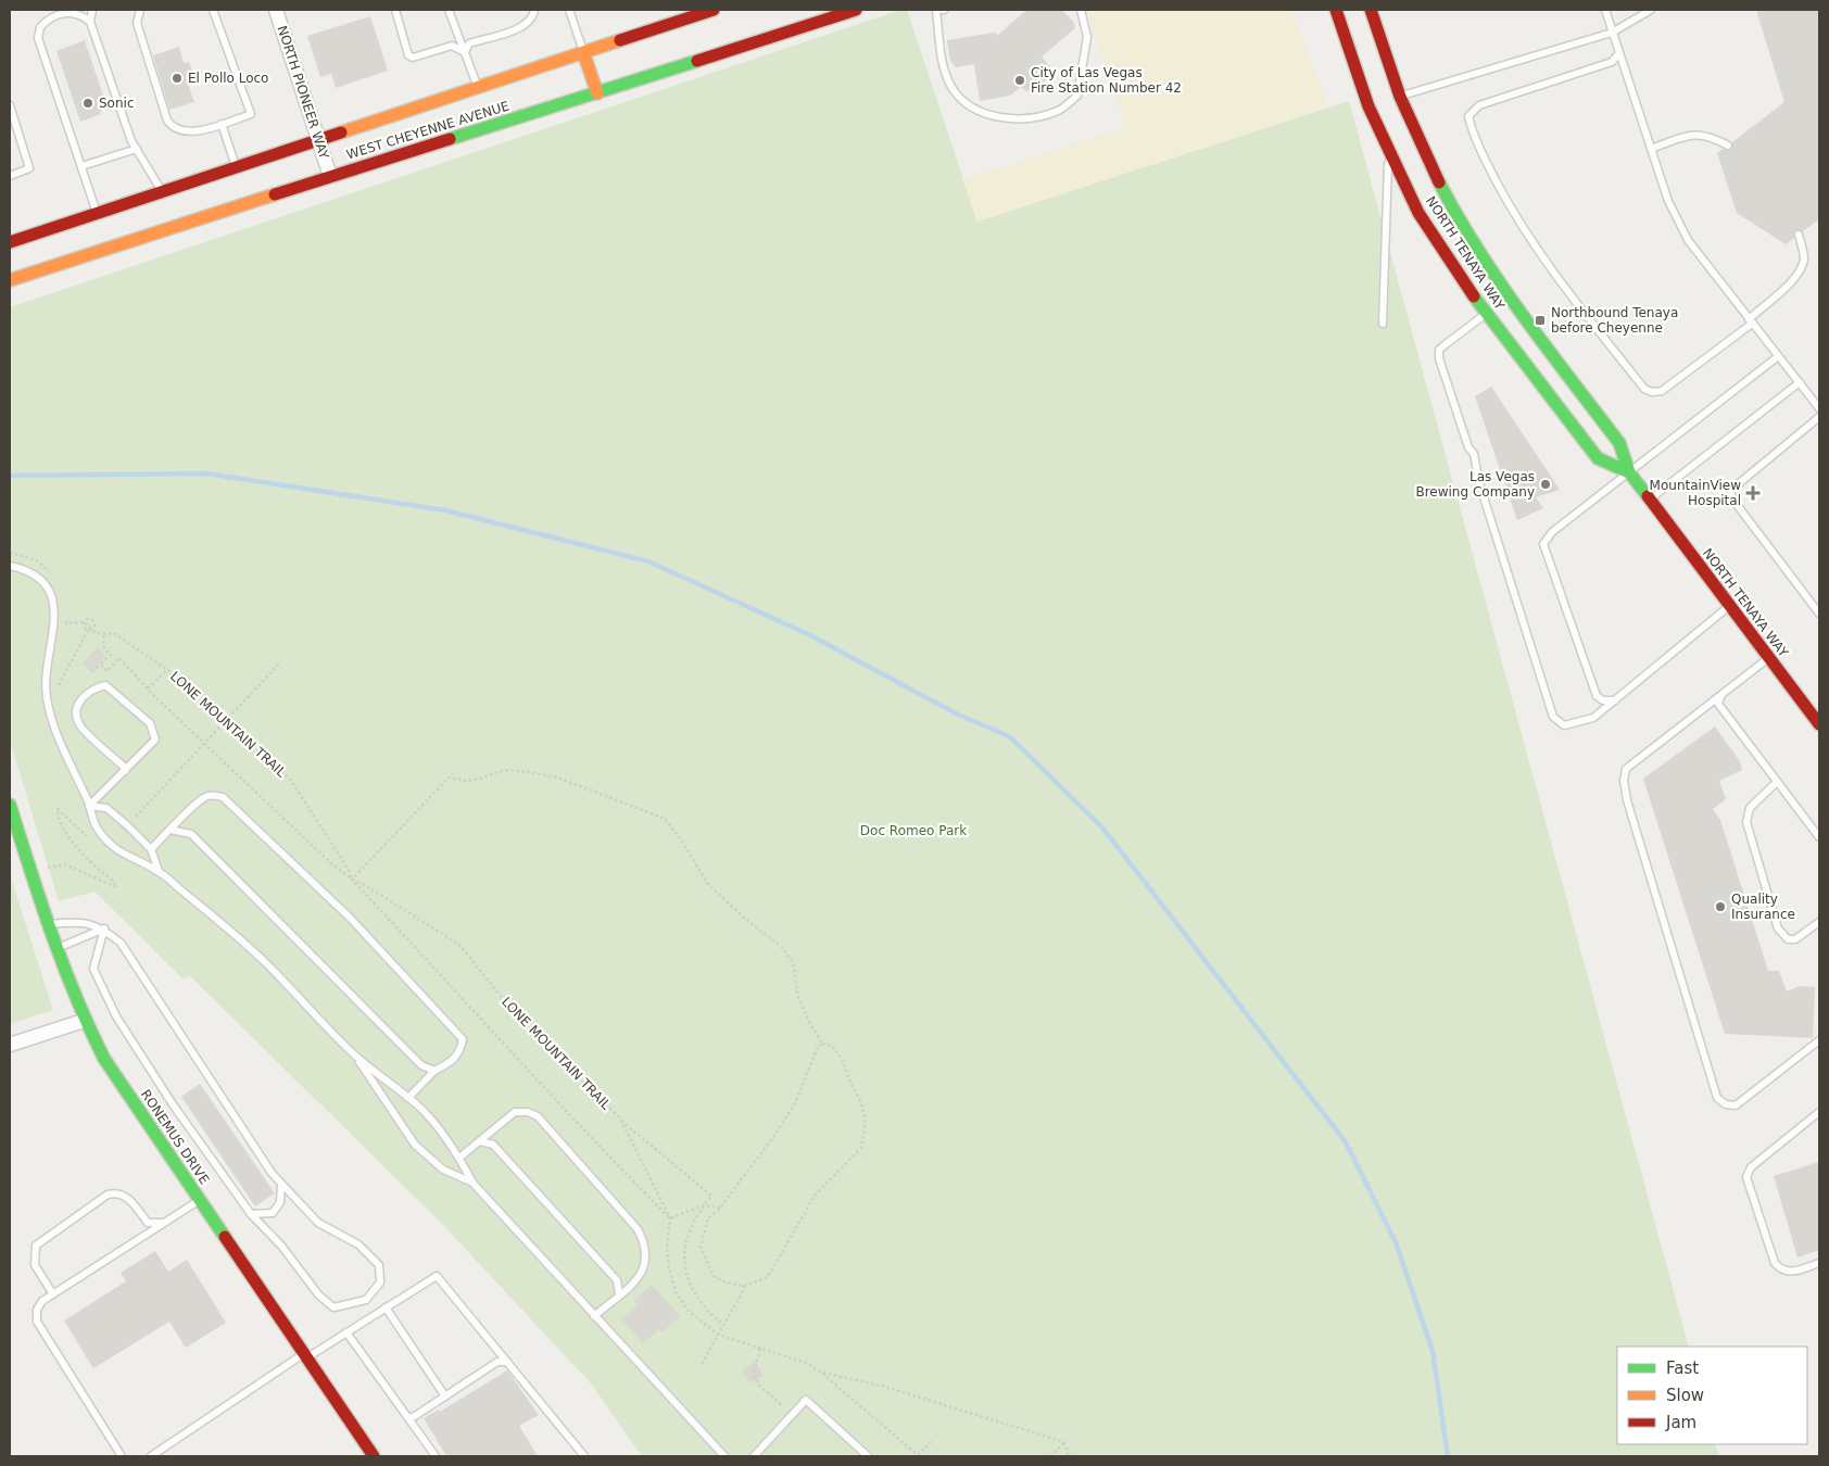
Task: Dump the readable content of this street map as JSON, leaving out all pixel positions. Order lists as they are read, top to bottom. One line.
{"streets":{"main road":["WEST CHEYENNE AVENUE","NORTH TENAYA WAY","RONEMUS DRIVE"],"street":["NORTH PIONEER WAY"],"path":["LONE MOUNTAIN TRAIL"]},"crossings":[["NORTH PIONEER WAY","WEST CHEYENNE AVENUE"]],"parks":["Doc Romeo Park"],"places":{"other":["El Pollo Loco","City of Las Vegas Fire Station Number 42","Sonic","Las Vegas Brewing Company","Quality Insurance"],"transit":["Northbound Tenaya before Cheyenne"],"health":["MountainView Hospital"]},"legend":["Fast","Slow","Jam"]}
